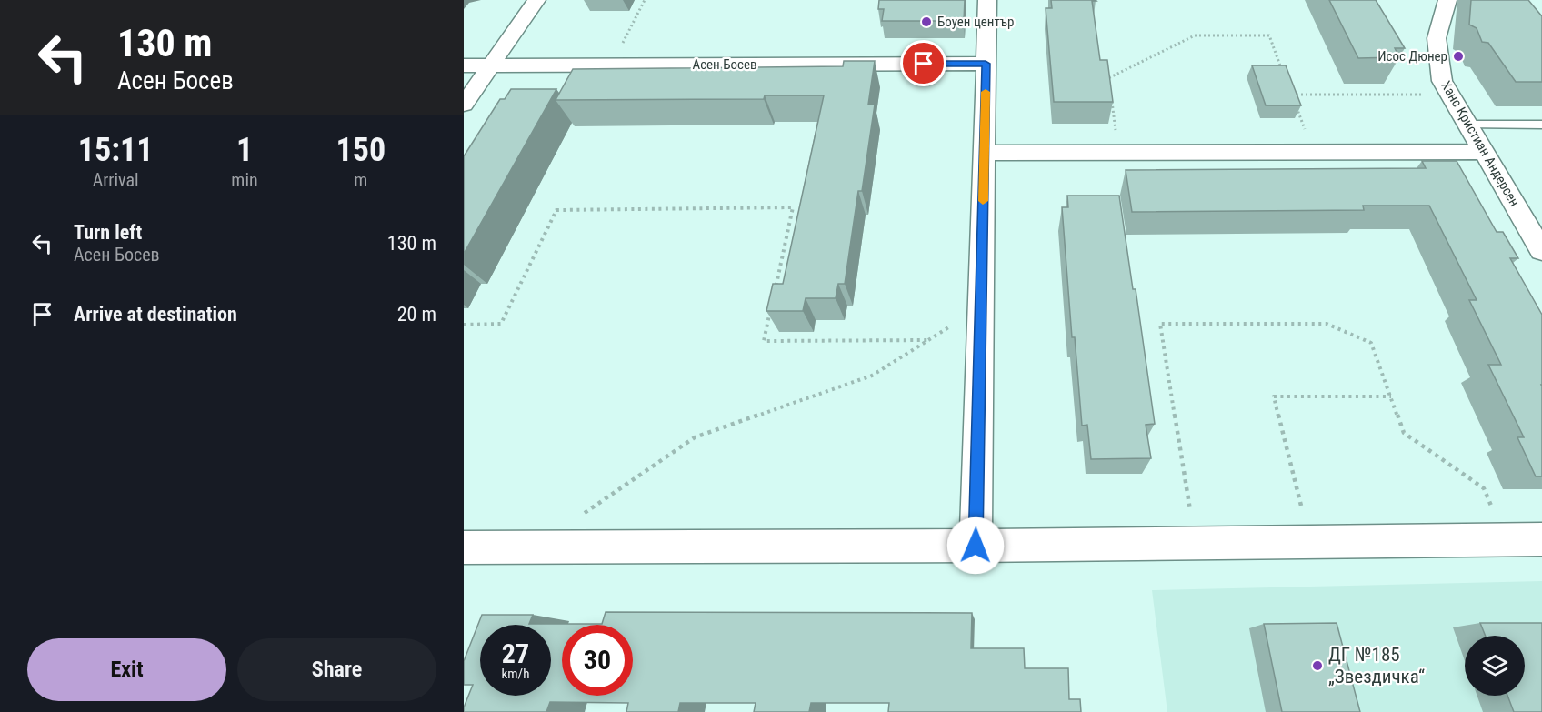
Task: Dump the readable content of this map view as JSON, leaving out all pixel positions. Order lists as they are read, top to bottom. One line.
{"streets":{"street":["Асен Босев","Ханс Кристиан Андерсен"]},"places":["Боуен център","Исос Дюнер","ДГ №185 „Звездичка“"],"page":{"turn":["130 m","Асен Босев"],"eta":["15:11","Arrival","1","min","150","m"],"list":[{"name":"Turn left","note":"Асен Босев","value":"130 m"},{"name":"Arrive at destination","value":"20 m"}],"speed":"27 km/h","limit":"30","buttons":["Exit","Share"]}}
